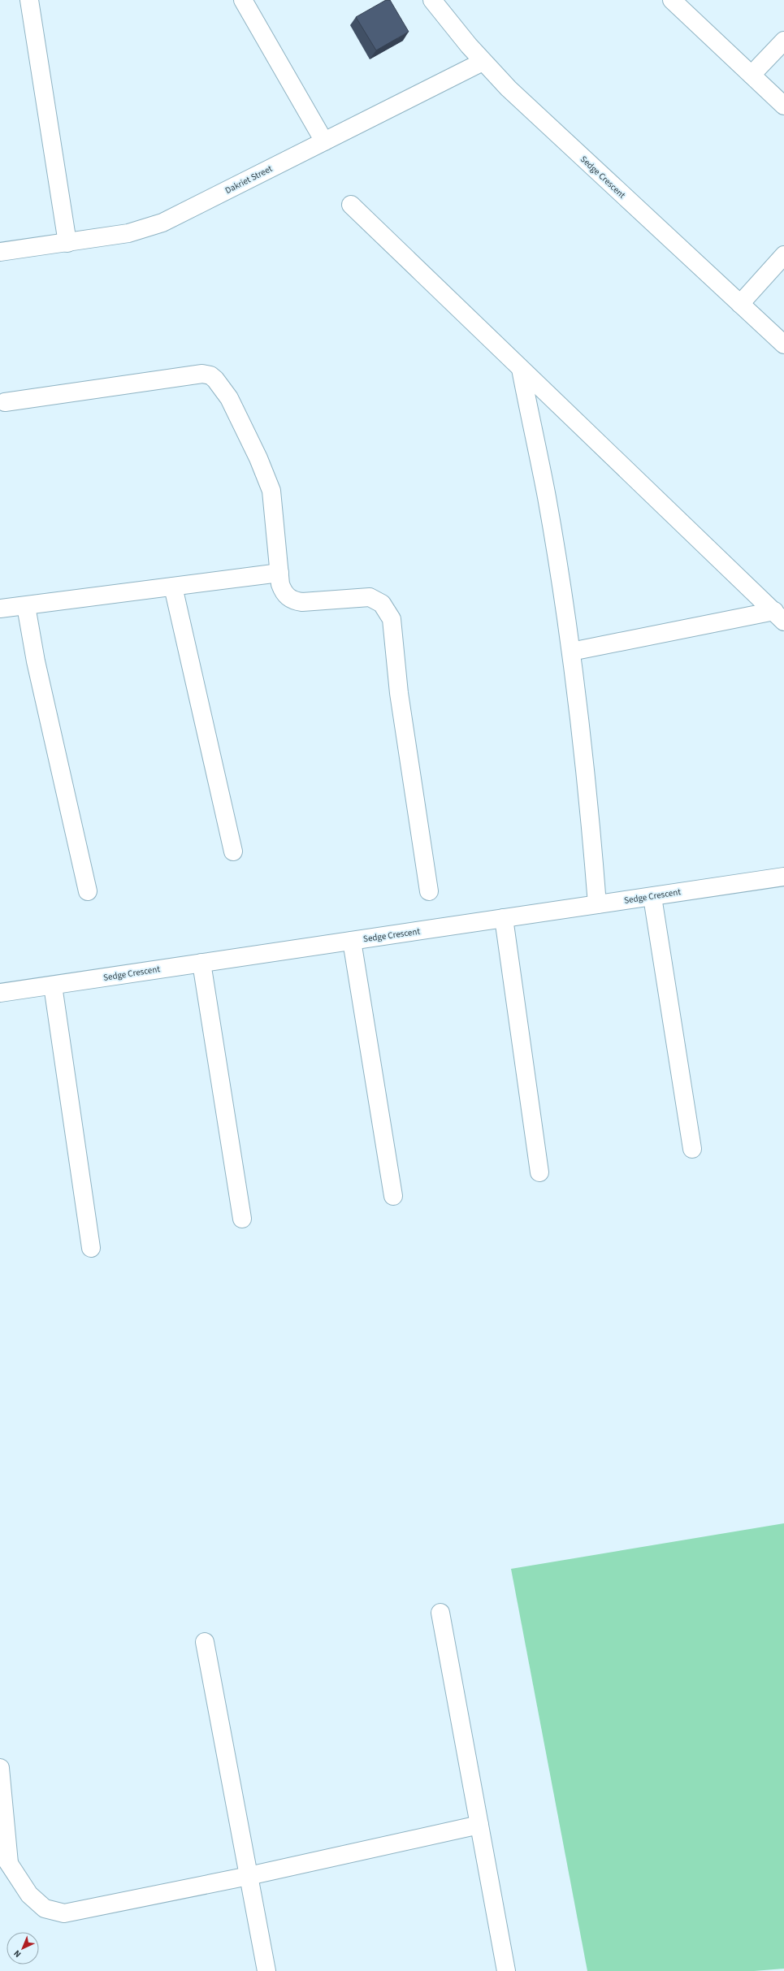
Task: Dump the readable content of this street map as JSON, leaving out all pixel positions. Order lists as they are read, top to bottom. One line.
{"streets":{"street":["Sedge Crescent","Dakriet Street"]},"crossings":[["Sedge Crescent","Dakriet Street"]],"north":"bottom left"}
